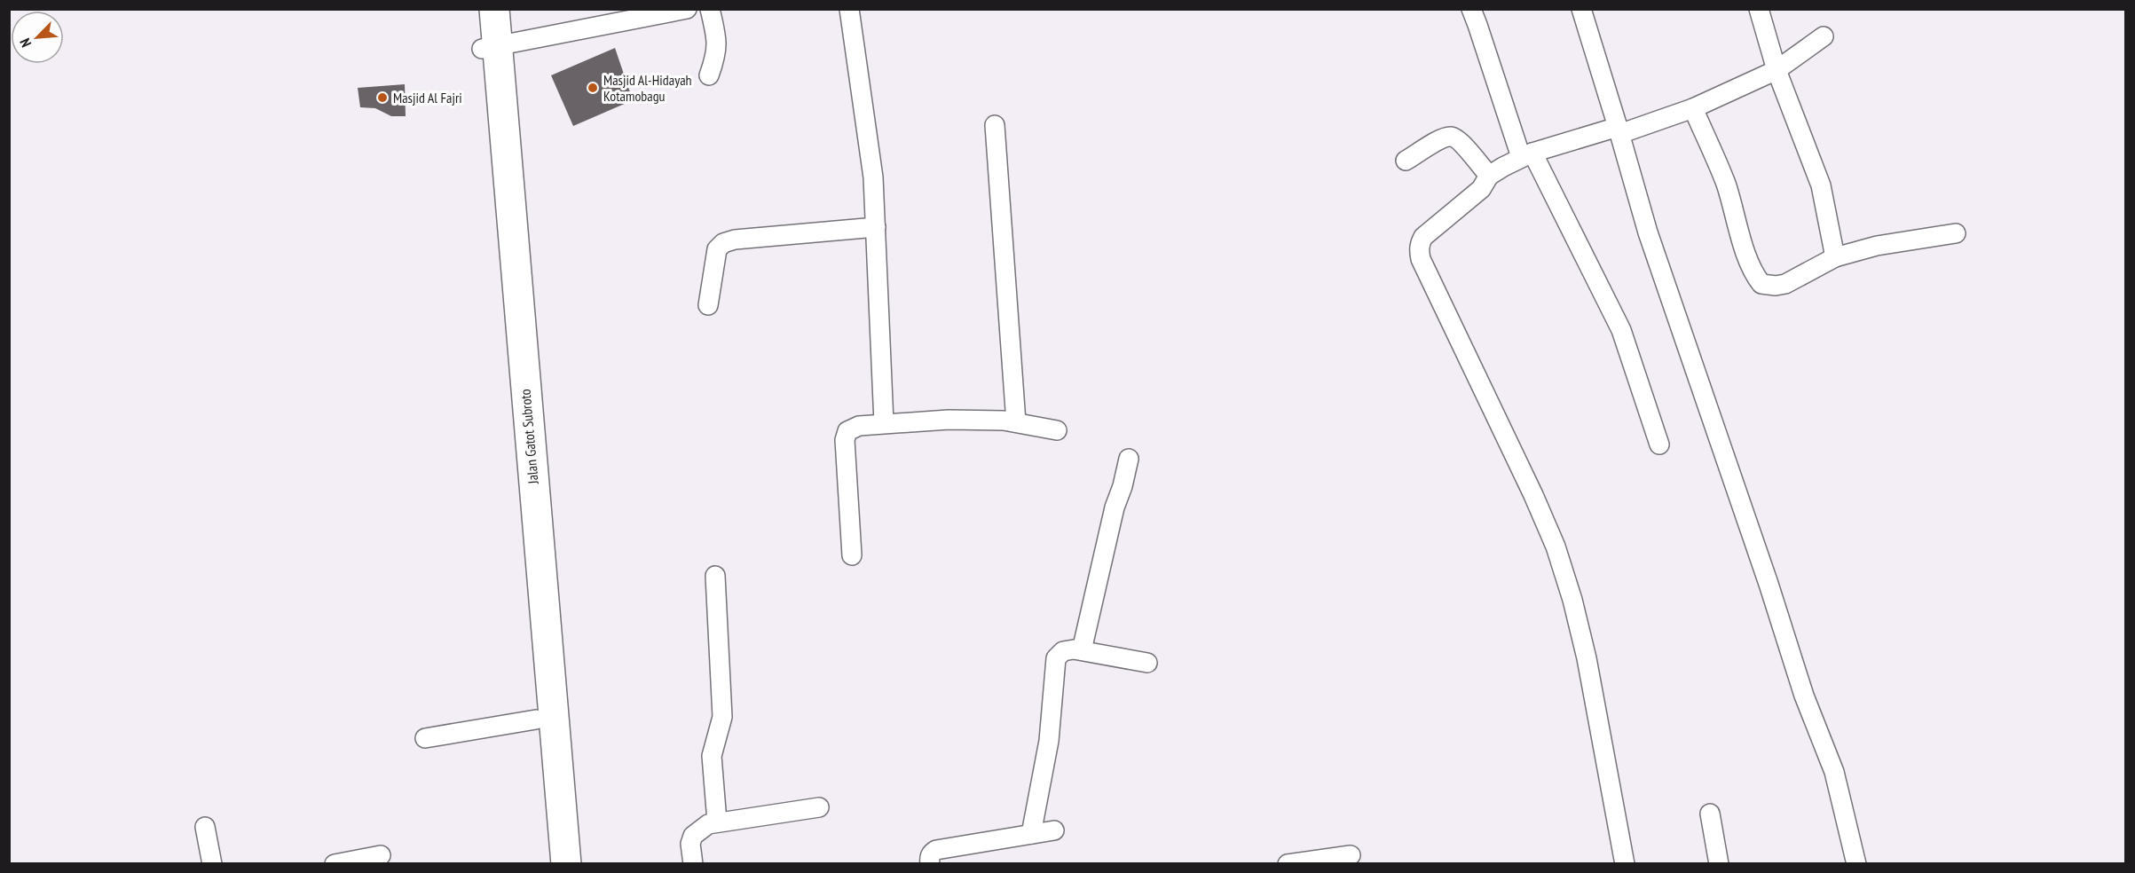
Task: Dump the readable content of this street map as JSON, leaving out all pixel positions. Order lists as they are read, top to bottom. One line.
{"streets":{"highway":["Jalan Gatot Subroto"]},"places":["Masjid Al-Hidayah Kotamobagu","Masjid Al Fajri"],"north":"bottom left"}
